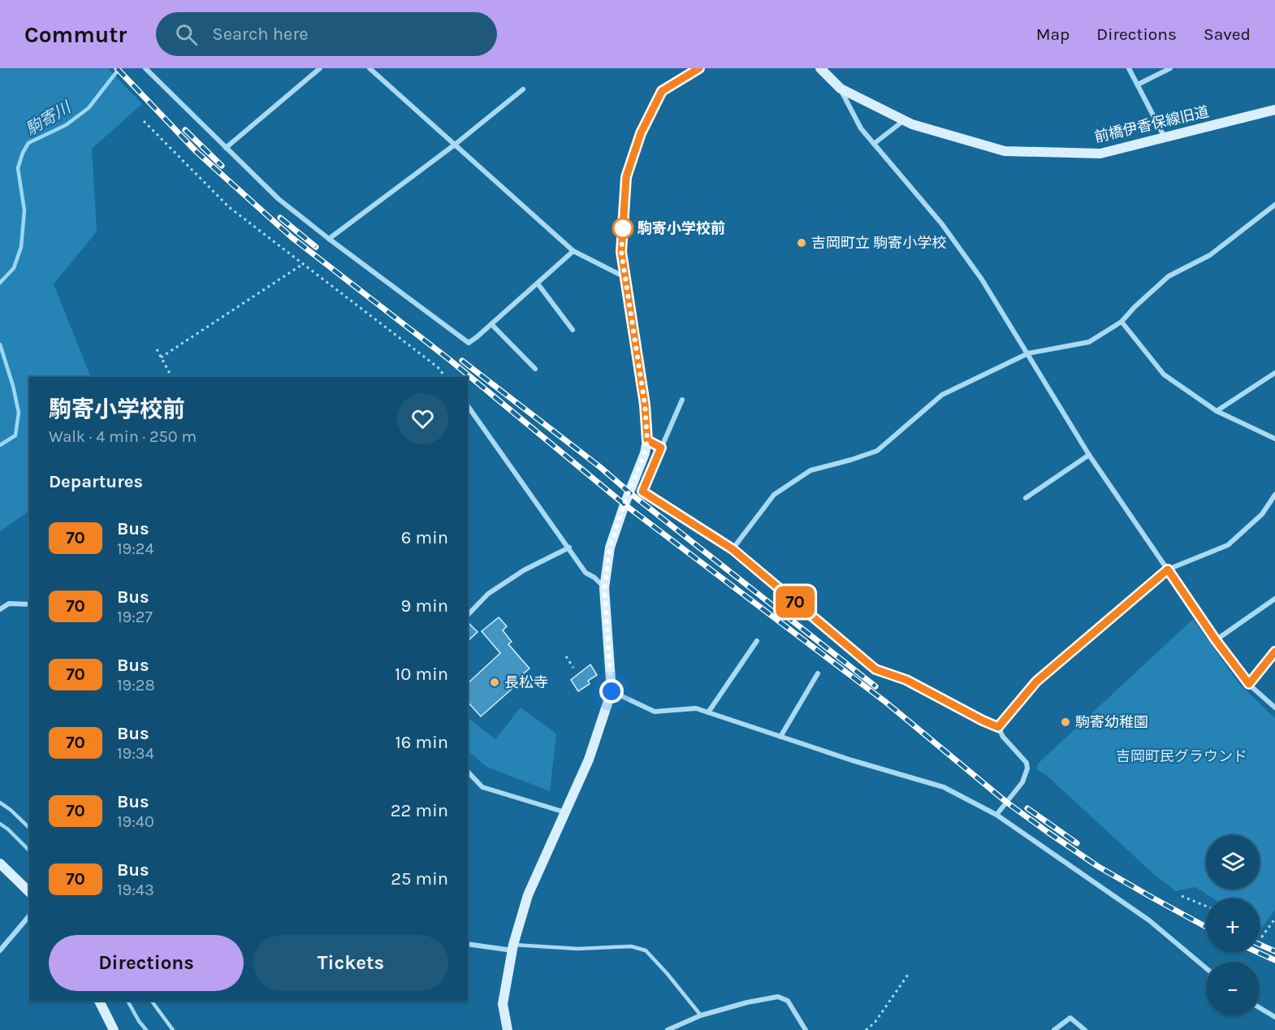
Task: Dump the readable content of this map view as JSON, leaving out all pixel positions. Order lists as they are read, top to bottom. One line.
{"streets":{"street":["前橋伊香保線旧道"]},"water":["駒寄川"],"parks":["吉岡町民グラウンド"],"places":["駒寄小学校前","吉岡町立 駒寄小学校","長松寺","駒寄幼稚園"],"lines":["bus line 70"],"page":{"header":"Commutr","search":"Search here","nav":["Map","Directions","Saved"],"on_map":"70","heading":[["駒寄小学校前","Walk · 4 min · 250 m"],"Departures"],"list":[{"mark":"70","name":"Bus","note":"19:24","value":"6 min"},{"mark":"70","name":"Bus","note":"19:27","value":"9 min"},{"mark":"70","name":"Bus","note":"19:28","value":"10 min"},{"mark":"70","name":"Bus","note":"19:34","value":"16 min"},{"mark":"70","name":"Bus","note":"19:40","value":"22 min"},{"mark":"70","name":"Bus","note":"19:43","value":"25 min"}],"map_buttons":["+","−"],"buttons":["Directions","Tickets"]}}
